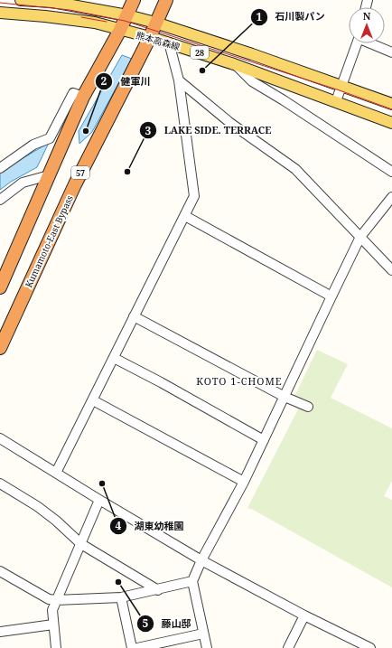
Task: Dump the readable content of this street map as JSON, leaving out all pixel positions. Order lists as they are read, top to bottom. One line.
{"streets":{"highway":["57","Kumamoto-East Bypass"],"main road":["熊本高森線","28"]},"crossings":[["熊本高森線","Kumamoto-East Bypass"]],"districts":["KOTO 1-CHOME"],"places":["石川製パン","健軍川","LAKE SIDE. TERRACE","湖東幼稚園","藤山邸"],"north":"top"}
